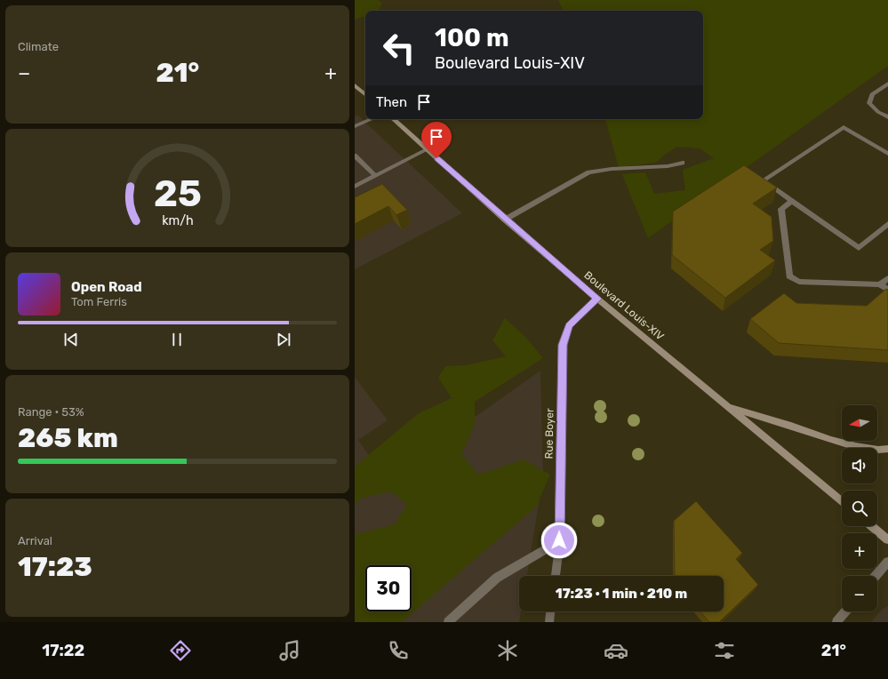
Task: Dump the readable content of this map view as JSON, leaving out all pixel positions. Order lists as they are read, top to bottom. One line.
{"streets":{"main road":["Boulevard Louis-XIV"],"street":["Rue Boyer"]},"crossings":[["Boulevard Louis-XIV","Rue Boyer"]],"north":"left","page":{"tile":["Climate",["Range · 53%","265 km"],["Arrival","17:23"]],"turn":["100 m","Boulevard Louis-XIV"],"heat":["−","21°","+"],"then":"Then","song":["Open Road","Tom Ferris"],"map_buttons":["+","−"],"limit":"30","trip":"17:23 · 1 min · 210 m","tabs":["17:22","21°"],"gauge":["25","km/h"]}}
